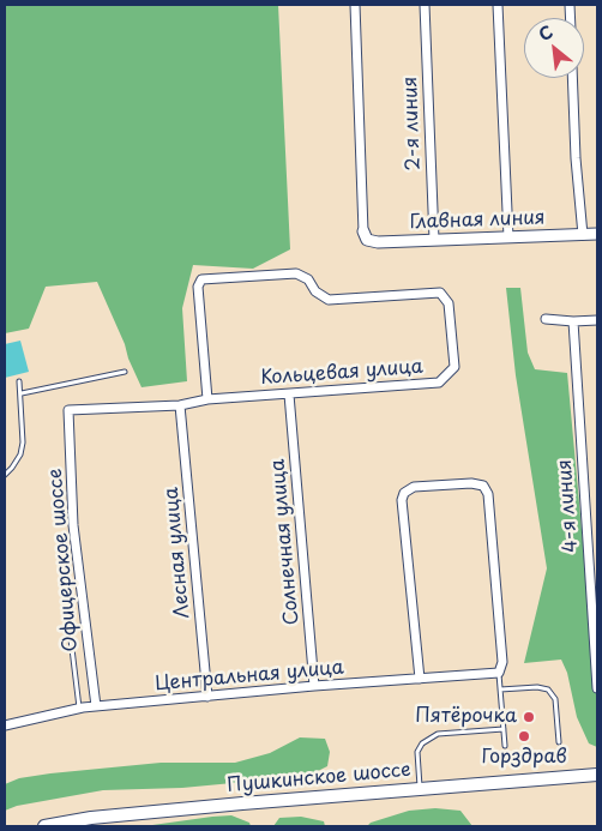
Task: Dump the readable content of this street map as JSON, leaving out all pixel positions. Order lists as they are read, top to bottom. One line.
{"streets":{"main road":["Пушкинское шоссе"],"street":["2-я линия","Главная линия","Кольцевая улица","4-я линия","Солнечная улица","Лесная улица","Офицерское шоссе","Центральная улица"]},"crossings":[["2-я линия","Главная линия"],["Кольцевая улица","Солнечная улица"],["Кольцевая улица","Лесная улица"],["Кольцевая улица","Офицерское шоссе"],["Солнечная улица","Центральная улица"],["Лесная улица","Центральная улица"],["Офицерское шоссе","Центральная улица"]],"places":["Пятёрочка","Горздрав"],"north":"top left"}
